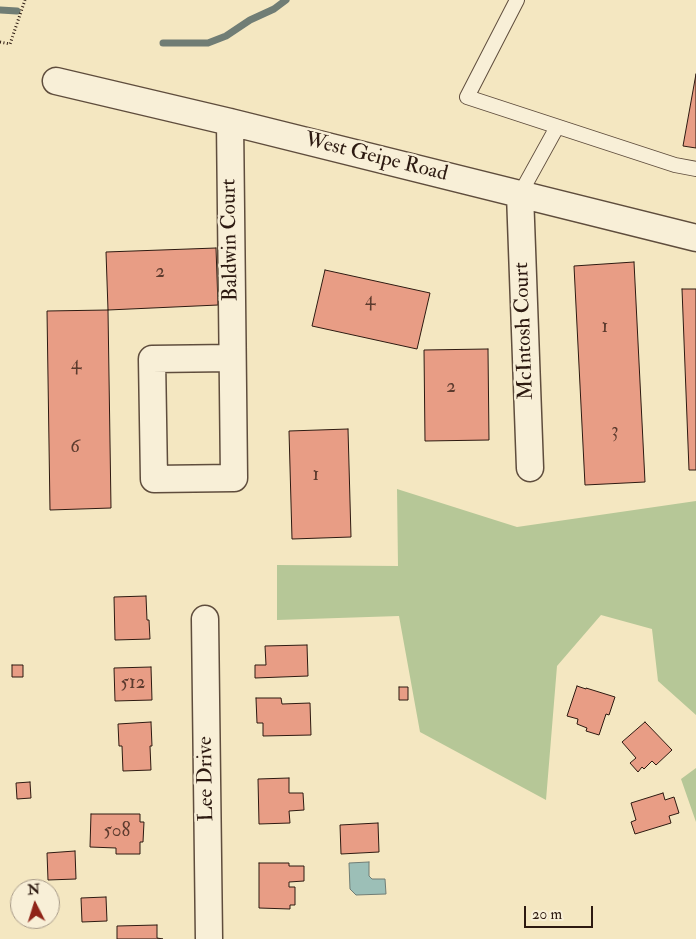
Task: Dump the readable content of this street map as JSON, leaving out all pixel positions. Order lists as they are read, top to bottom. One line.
{"streets":{"street":["West Geipe Road","Baldwin Court","McIntosh Court","Lee Drive"]},"crossings":[["West Geipe Road","Baldwin Court"],["West Geipe Road","McIntosh Court"]],"house_numbers":["2","4","1","4","2","3","6","1","512","508"],"scale_bar":"20 m","north":"top"}
